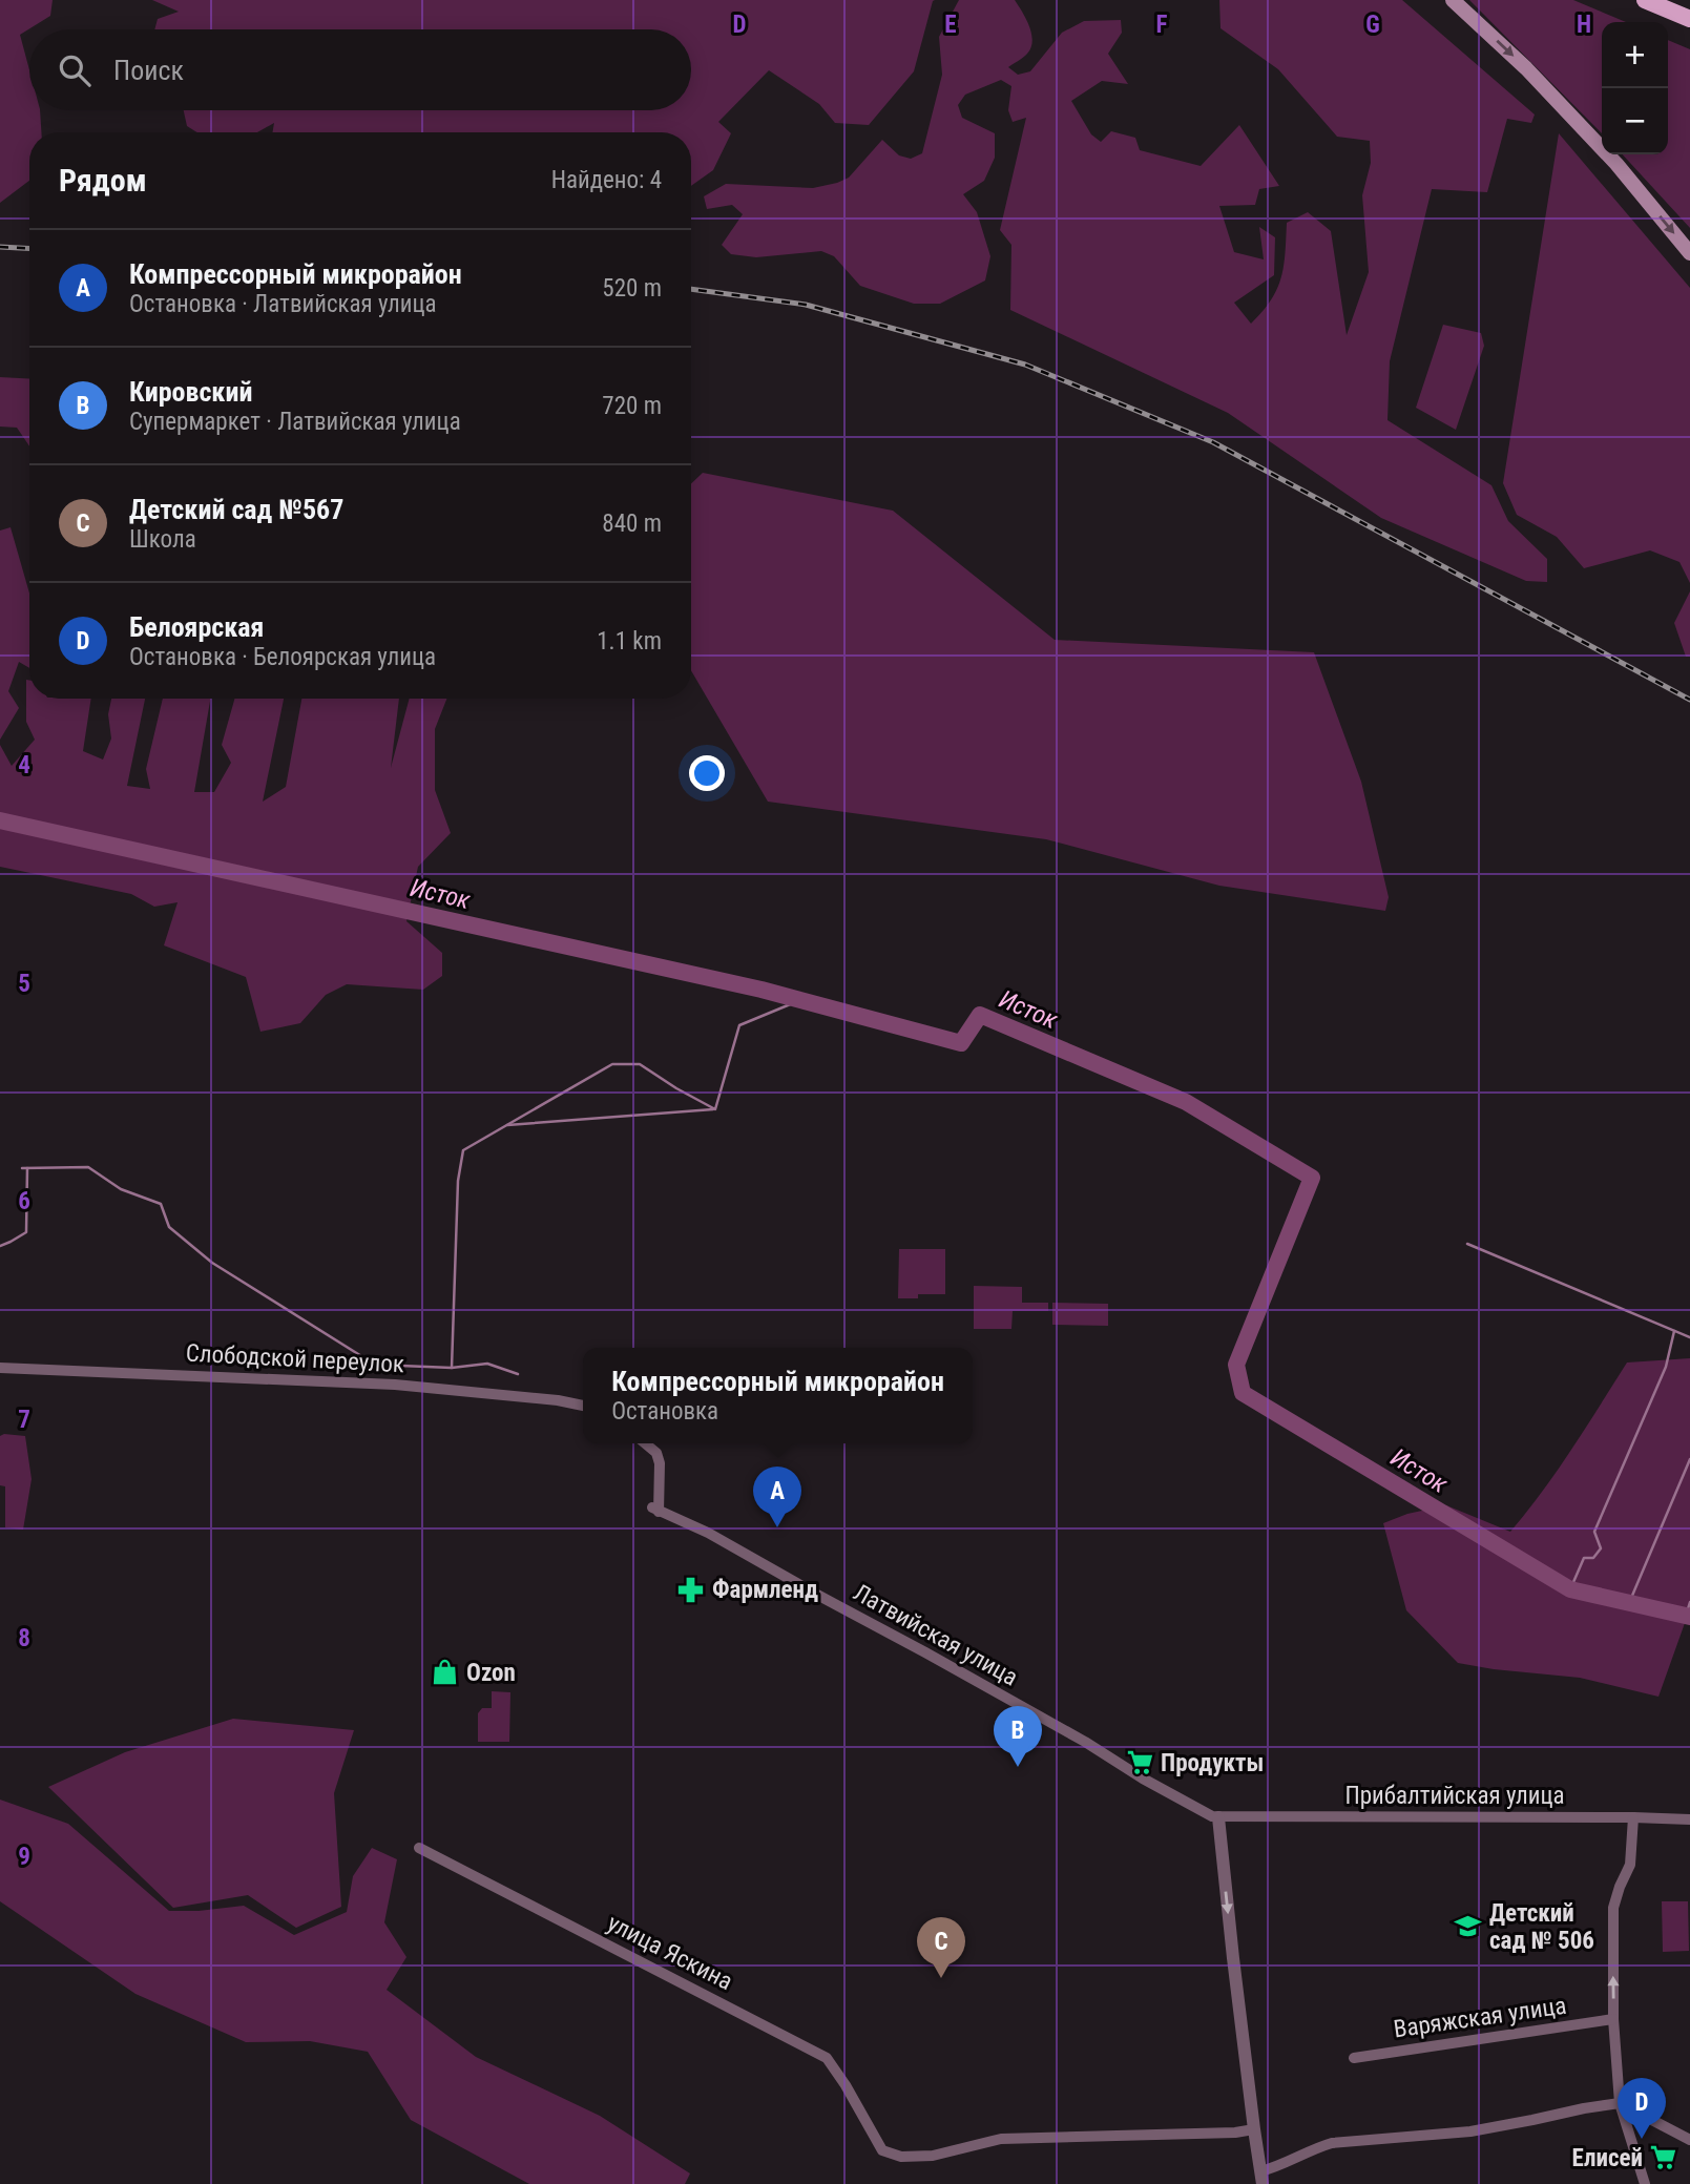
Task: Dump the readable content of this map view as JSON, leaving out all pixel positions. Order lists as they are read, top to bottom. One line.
{"streets":{"street":["Слободской переулок","Латвийская улица","Прибалтийская улица","улица Яскина","Варяжская улица"]},"crossings":[["Латвийская улица","Прибалтийская улица"]],"water":["Исток"],"places":{"pharmacy":["Фармленд"],"shop":["Ozon"],"supermarket":["Продукты","Елисей"],"school or university":["Детский сад № 506"]},"page":{"map_buttons":["+","−"],"search":"Поиск","heading":["Рядом","Найдено: 4"],"list":[{"mark":"A","name":"Компрессорный микрорайон","note":"Остановка · Латвийская улица","value":"520 m"},{"mark":"B","name":"Кировский","note":"Супермаркет · Латвийская улица","value":"720 m"},{"mark":"C","name":"Детский сад №567","note":"Школа","value":"840 m"},{"mark":"D","name":"Белоярская","note":"Остановка · Белоярская улица","value":"1.1 km"}],"popup":["Компрессорный микрорайон","Остановка"],"pins":["A","B","C","D"]},"grid":{"columns":["D","E","F","G","H"],"rows":["4","5","6","7","8","9"]}}
